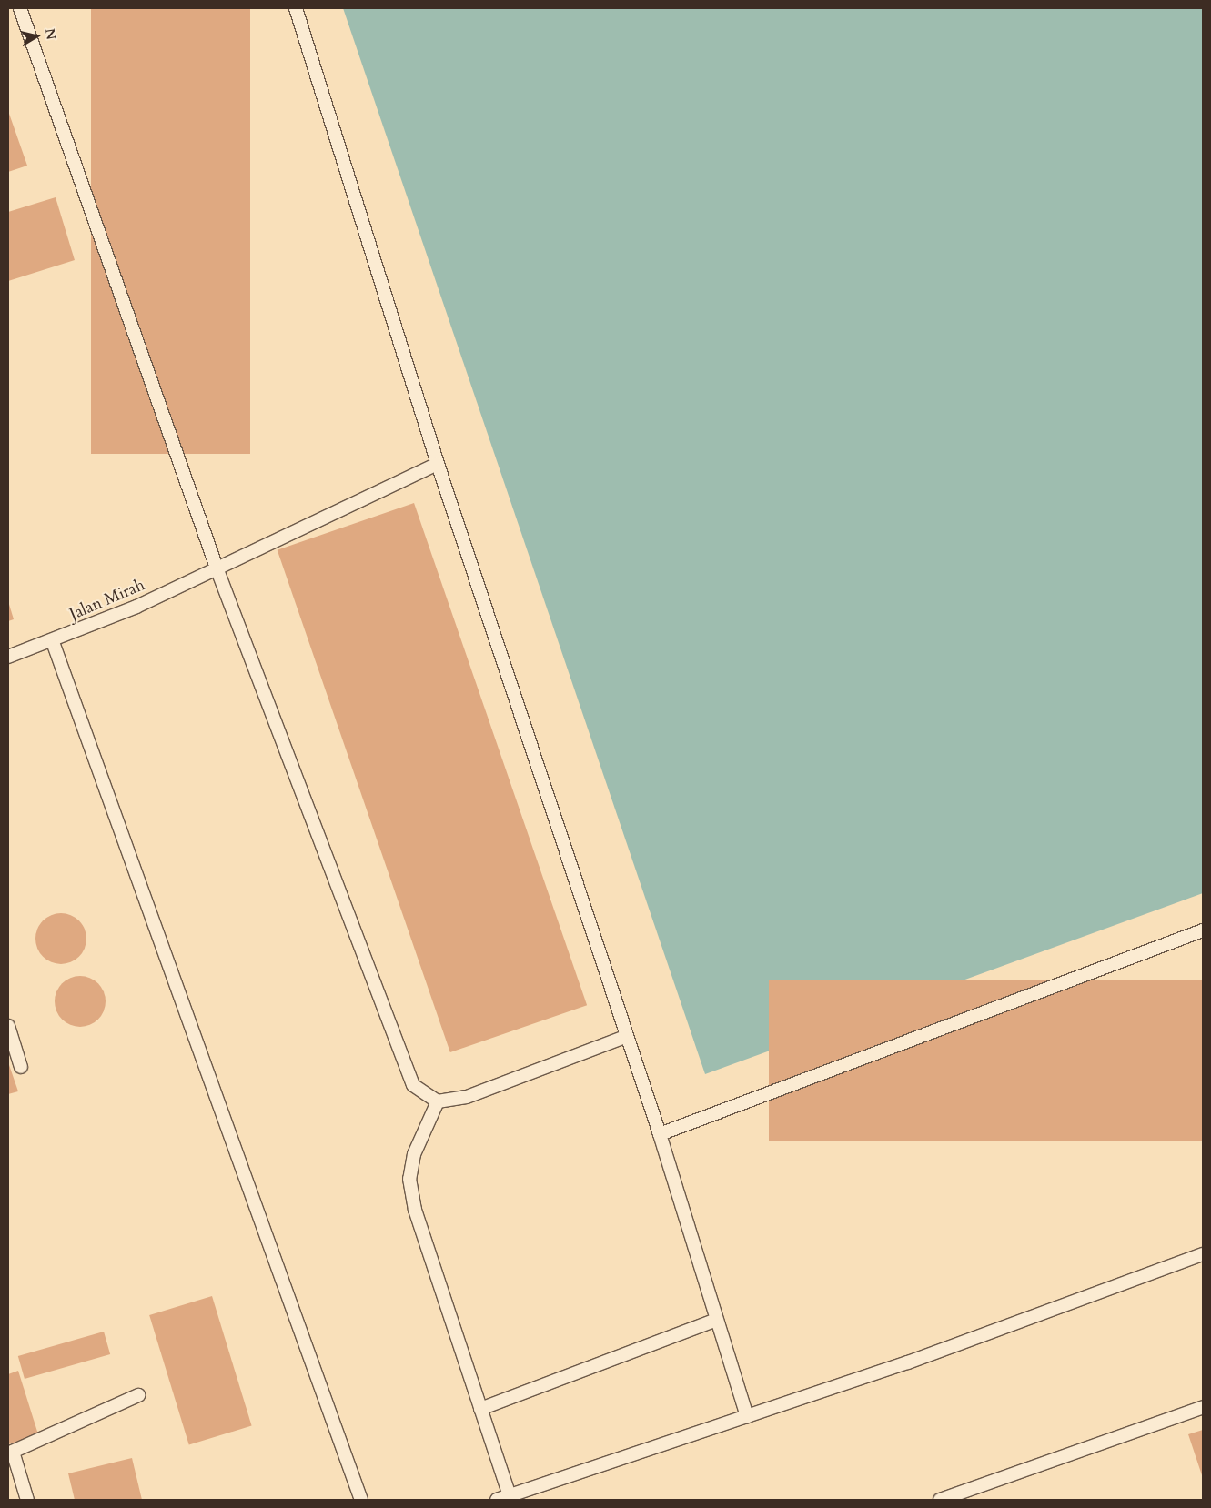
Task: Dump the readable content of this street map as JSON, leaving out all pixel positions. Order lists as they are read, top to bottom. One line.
{"streets":{"lane":["Jalan Mirah"]},"north":"right"}
